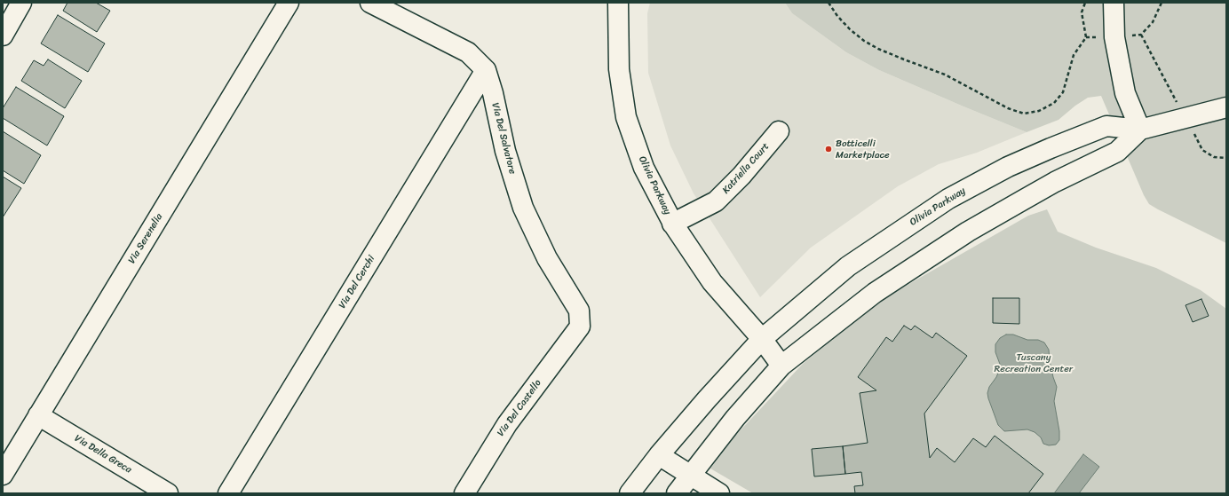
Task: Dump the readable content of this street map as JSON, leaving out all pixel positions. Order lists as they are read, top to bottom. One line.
{"streets":{"street":["Via Del Salvatore","Katriella Court","Olivia Parkway","Via Serenelia","Via Del Cerchi","Via Del Castello","Via Della Greca"]},"crossings":[["Via Del Salvatore","Via Del Cerchi"],["Via Del Salvatore","Via Del Castello"],["Katriella Court","Olivia Parkway"],["Via Serenelia","Via Della Greca"]],"parks":["Tuscany Recreation Center"],"places":["Botticelli Marketplace"]}
